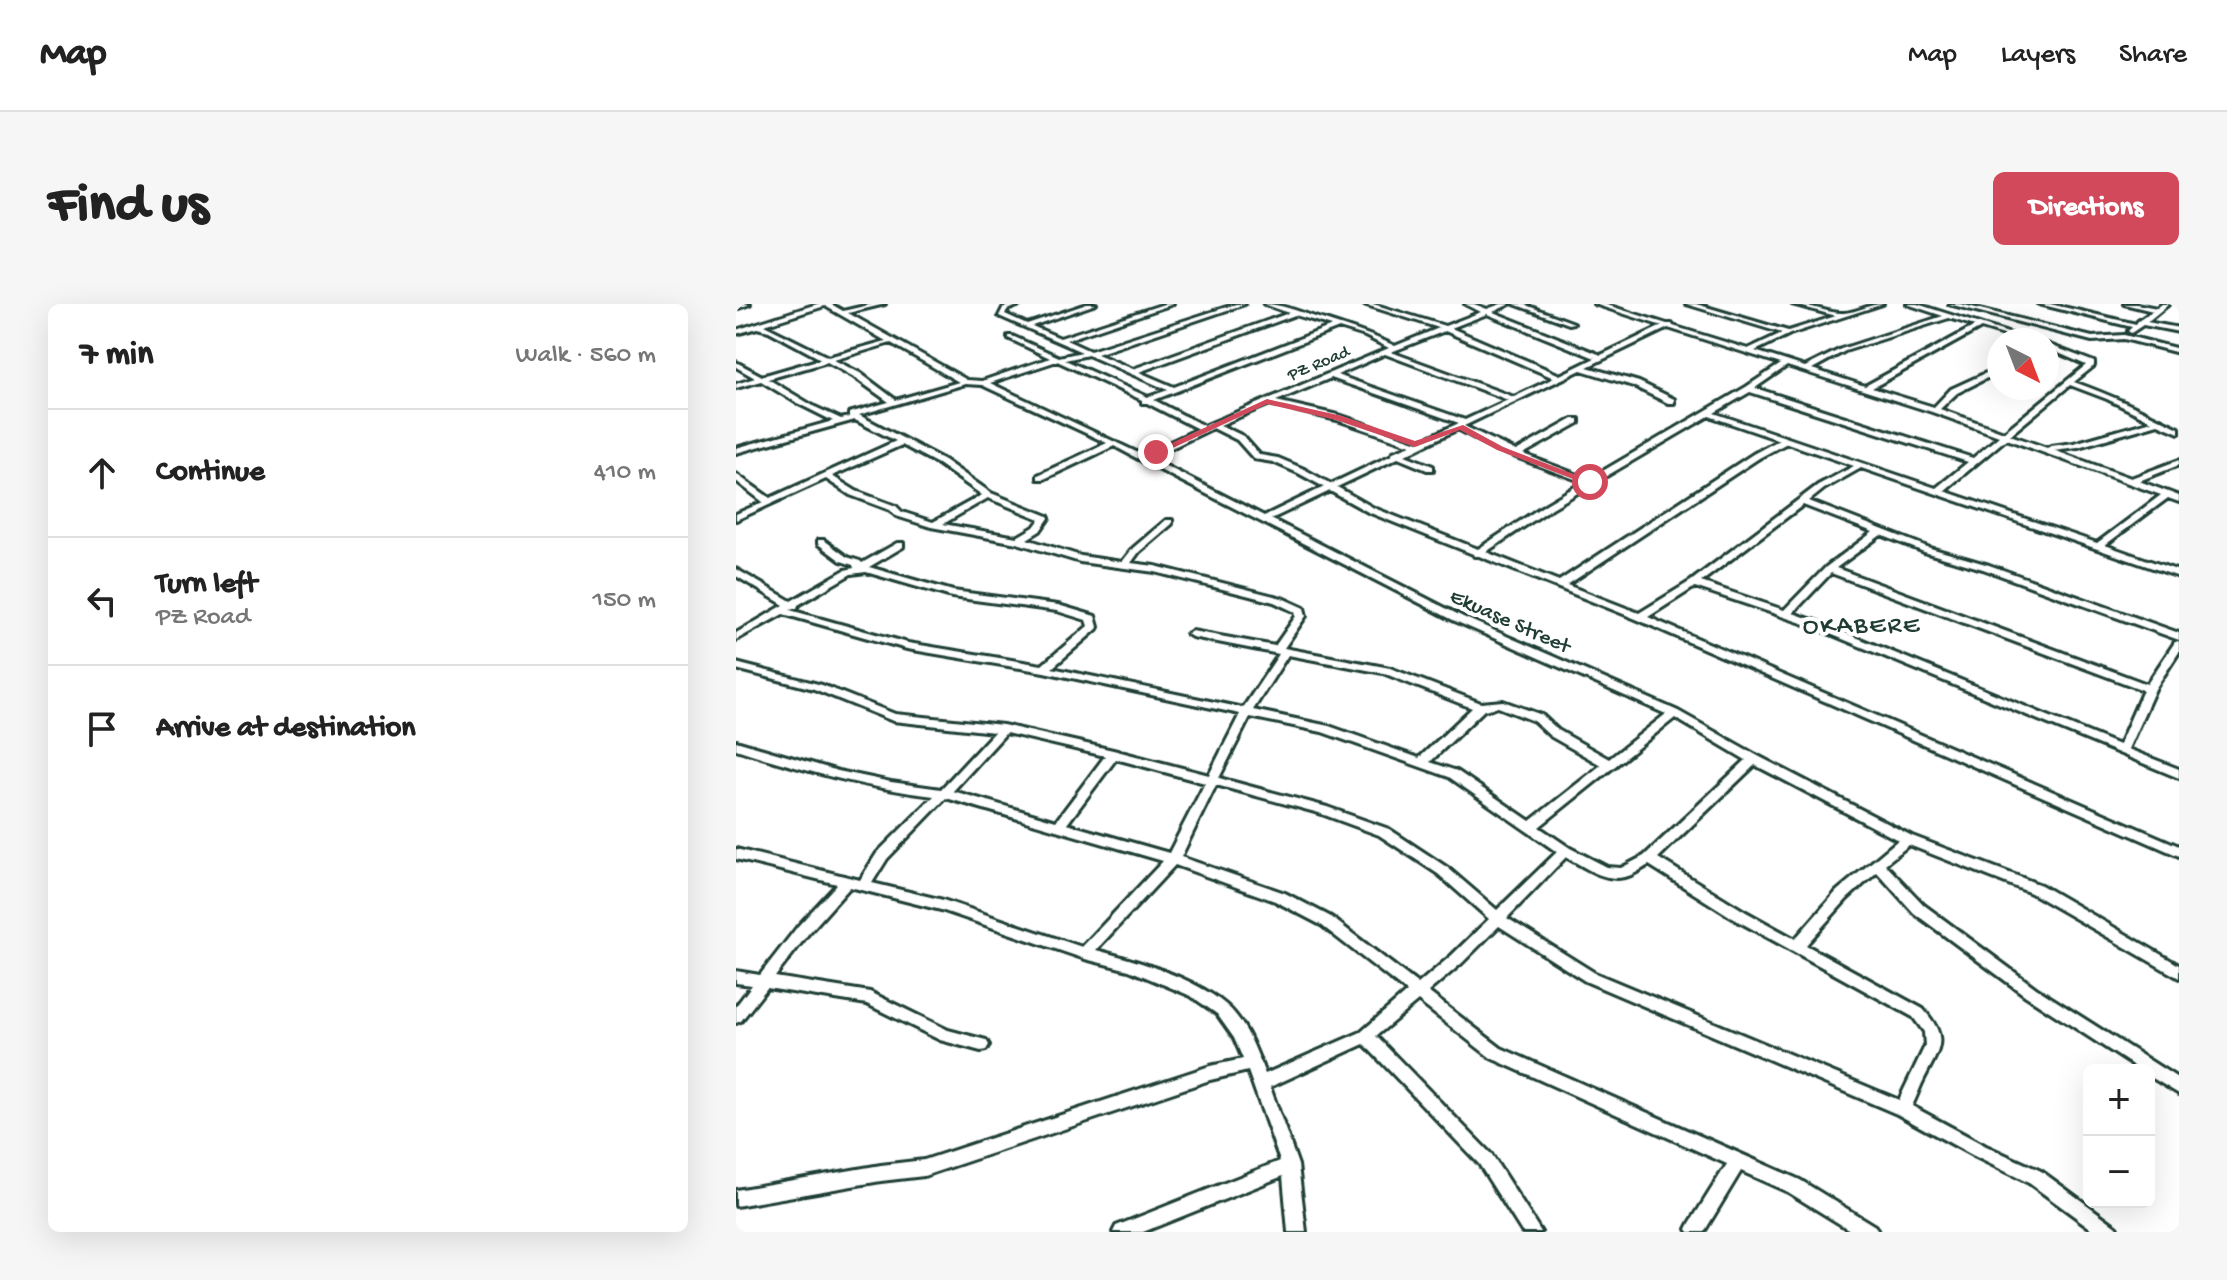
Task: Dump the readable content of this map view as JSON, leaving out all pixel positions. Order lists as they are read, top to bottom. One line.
{"streets":{"street":["PZ Road","Ekuase Street"]},"crossings":[["PZ Road","Ekuase Street"]],"districts":["OKABERE"],"north":"bottom right","page":{"header":"Map","nav":["Map","Layers","Share"],"buttons":"Directions","title":"Find us","heading":["7 min","Walk · 560 m"],"list":[["Continue","410 m"],["Turn left","PZ Road","150 m"],"Arrive at destination"],"map_buttons":["+","−"]}}
